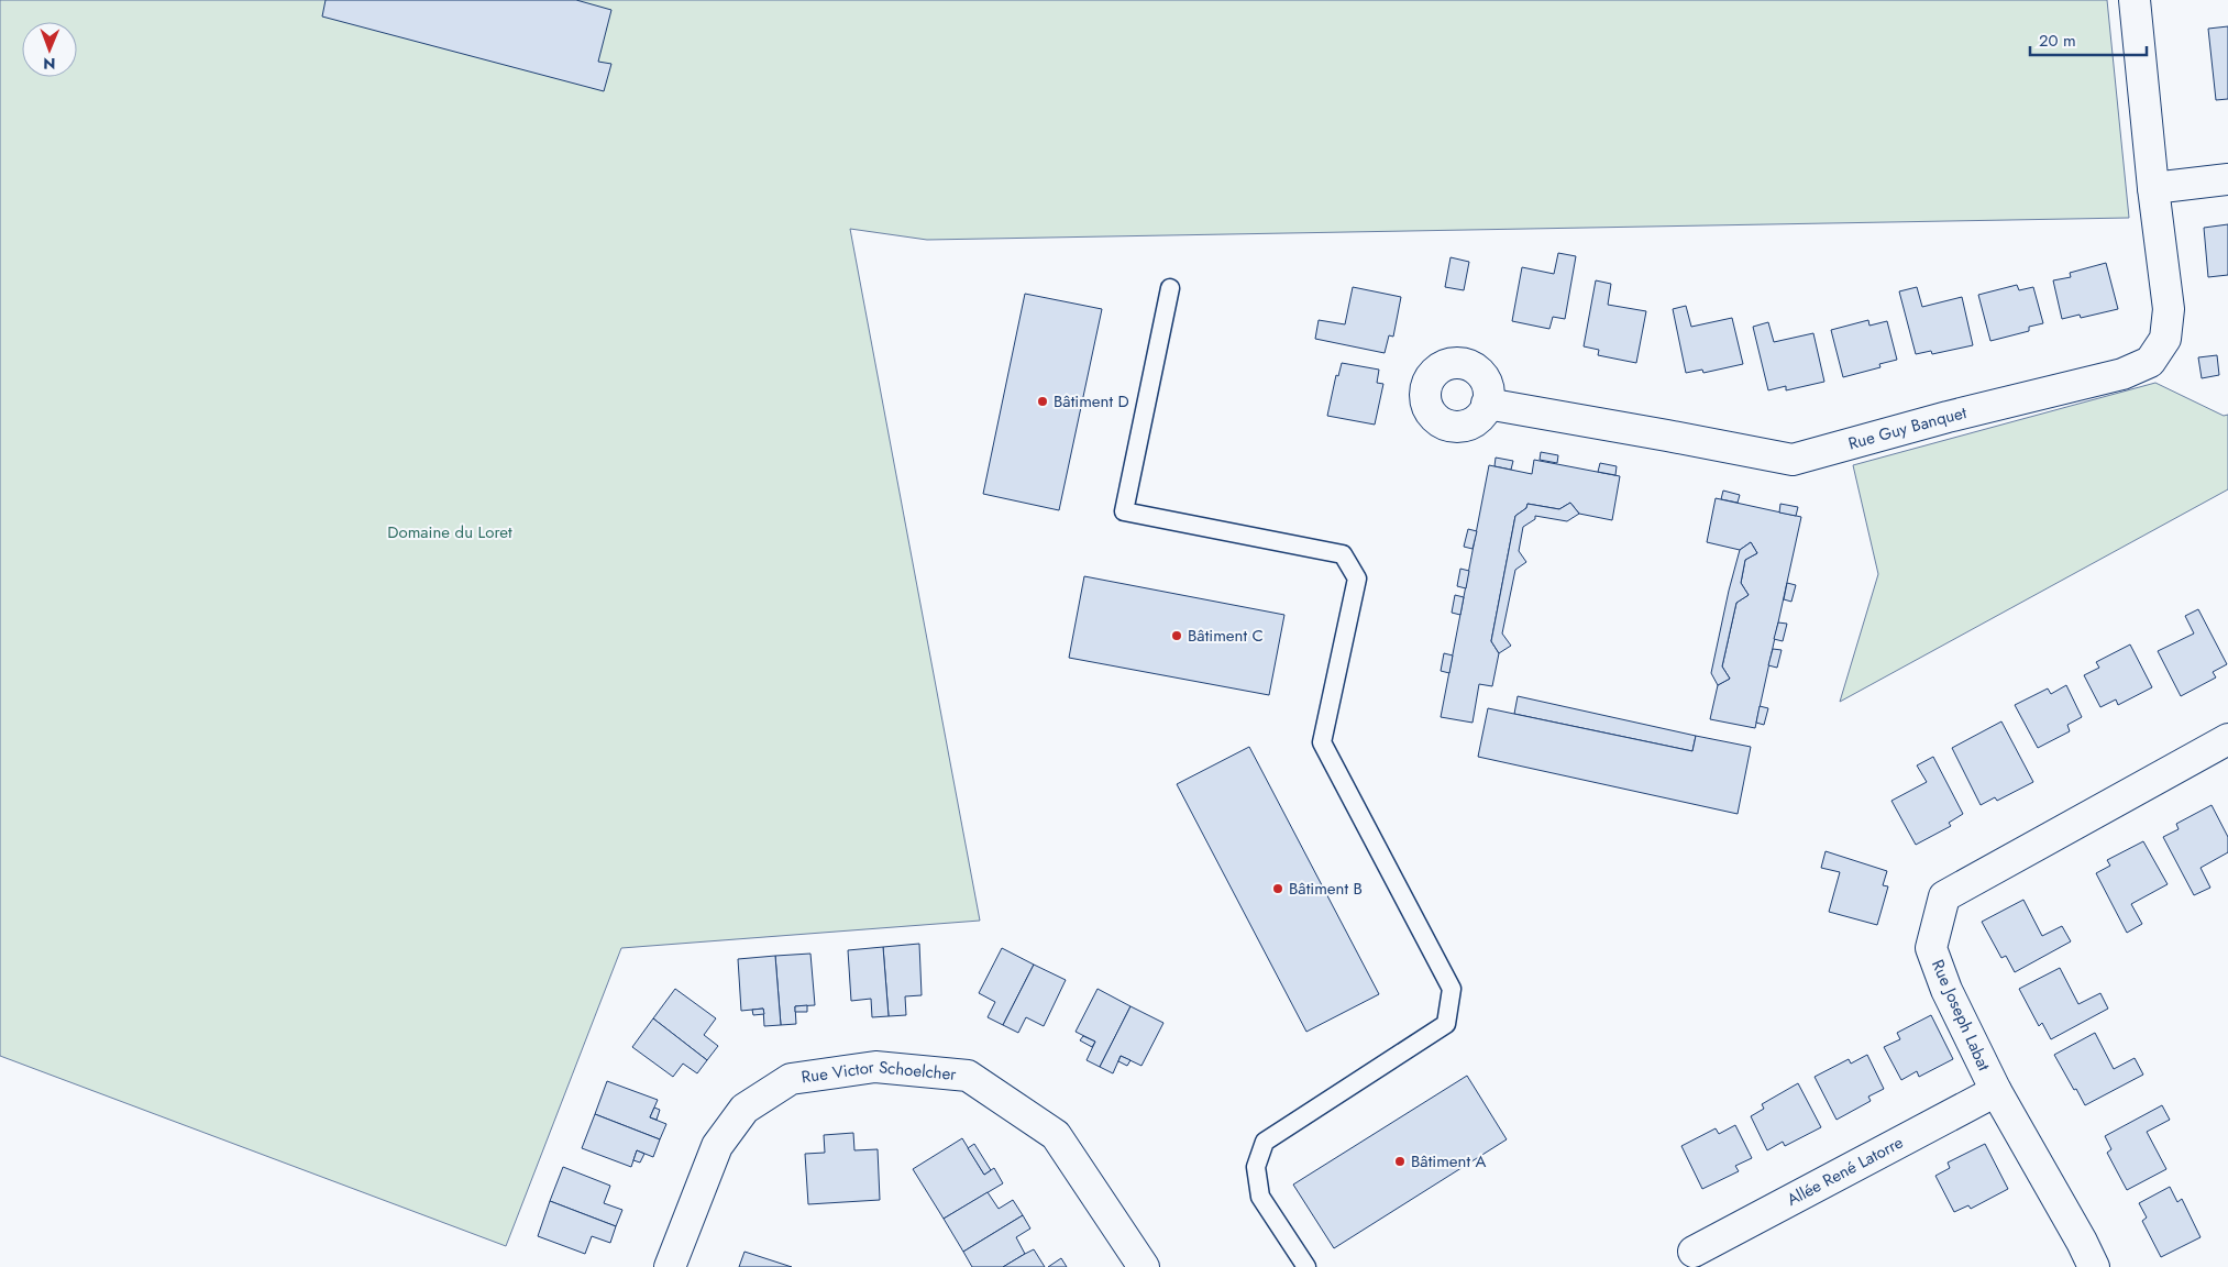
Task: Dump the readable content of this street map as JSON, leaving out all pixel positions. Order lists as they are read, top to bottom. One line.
{"streets":{"street":["Rue Guy Banquet","Rue Joseph Labat","Rue Victor Schoelcher","Allée René Latorre"]},"crossings":[["Rue Joseph Labat","Allée René Latorre"]],"parks":["Domaine du Loret"],"places":["Bâtiment D","Bâtiment C","Bâtiment B","Bâtiment A"],"scale_bar":"20 m","north":"bottom"}
